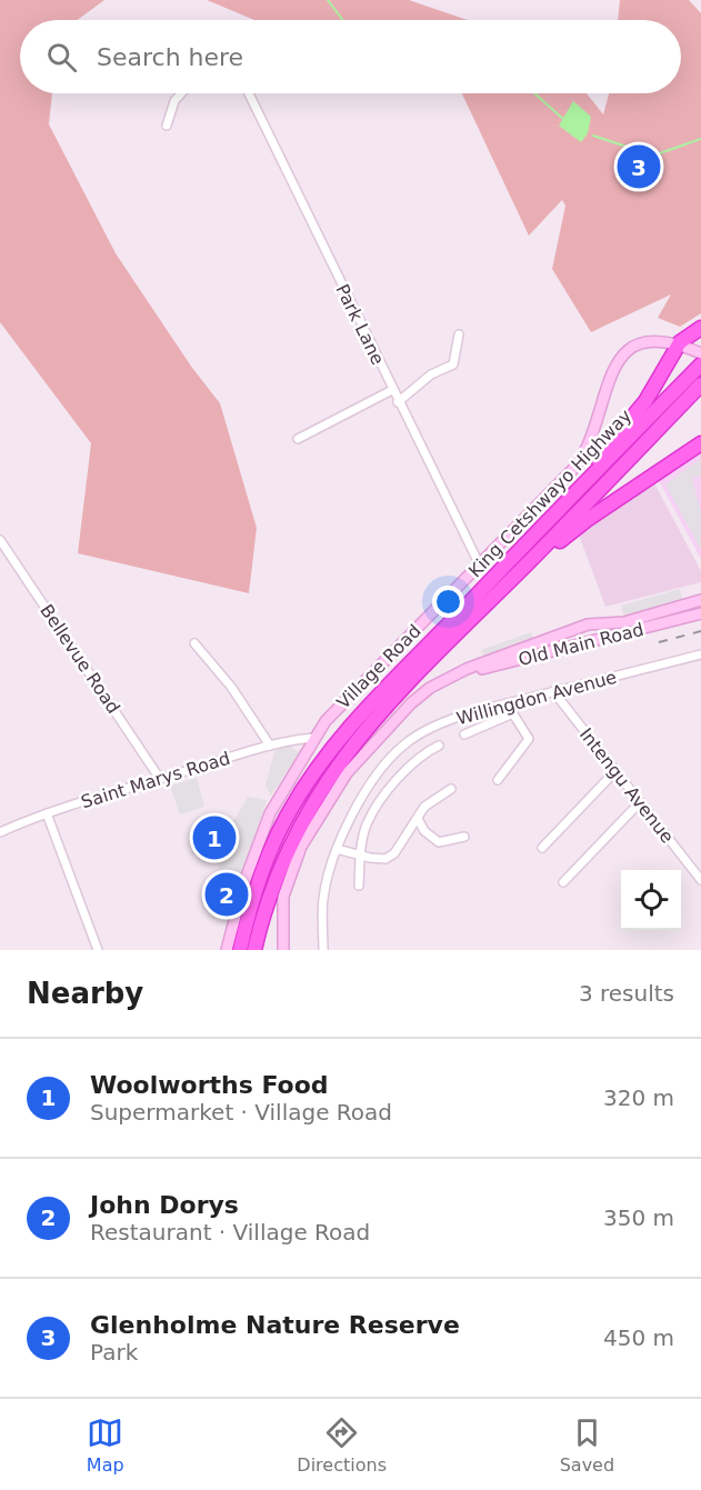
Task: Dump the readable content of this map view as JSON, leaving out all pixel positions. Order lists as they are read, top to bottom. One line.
{"streets":{"highway":["King Cetshwayo Highway"],"main road":["Old Main Road","Village Road"],"street":["Park Lane","Bellevue Road","Willingdon Avenue","Saint Marys Road","Intengu Avenue"]},"crossings":[["Park Lane","Village Road"],["Bellevue Road","Saint Marys Road"],["Village Road","Saint Marys Road"],["Willingdon Avenue","Intengu Avenue"]],"page":{"search":"Search here","pins":["3","1","2"],"heading":["Nearby","3 results"],"list":[{"mark":"1","name":"Woolworths Food","note":"Supermarket · Village Road","value":"320 m"},{"mark":"2","name":"John Dorys","note":"Restaurant · Village Road","value":"350 m"},{"mark":"3","name":"Glenholme Nature Reserve","note":"Park","value":"450 m"}],"nav":["Map","Directions","Saved"]}}
